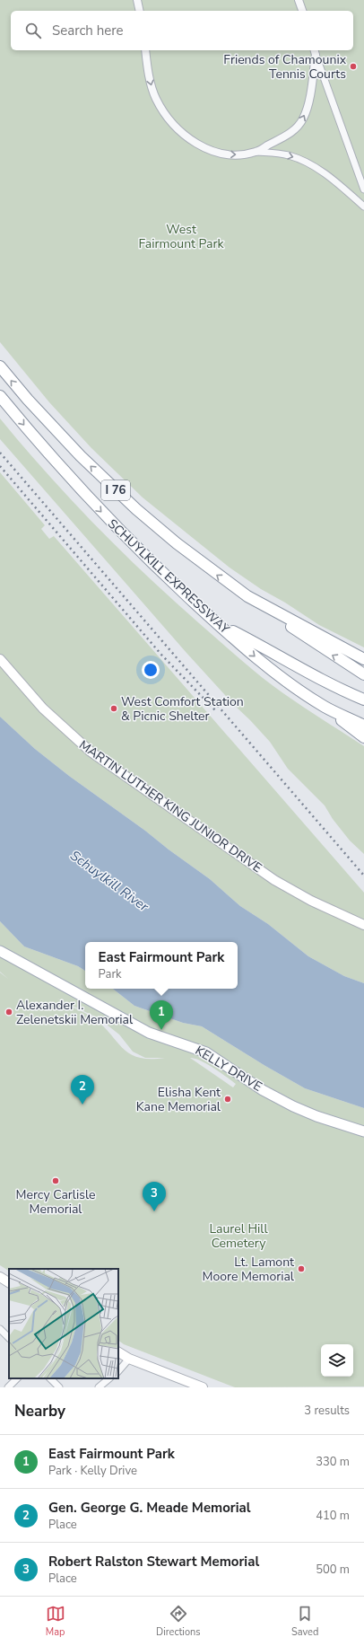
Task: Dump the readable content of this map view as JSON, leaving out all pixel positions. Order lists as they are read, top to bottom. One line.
{"streets":{"highway":["I 76","SCHUYLKILL EXPRESSWAY"],"main road":["MARTIN LUTHER KING JUNIOR DRIVE","KELLY DRIVE"]},"water":["Schuylkill River"],"parks":["West Fairmount Park","Laurel Hill Cemetery"],"places":["Friends of Chamounix Tennis Courts","West Comfort Station & Picnic Shelter","Alexander I. Zelenetskii Memorial","Elisha Kent Kane Memorial","Mercy Carlisle Memorial","Lt. Lamont Moore Memorial"],"page":{"search":"Search here","popup":["East Fairmount Park","Park"],"pins":["1","2","3"],"heading":["Nearby","3 results"],"list":[{"mark":"1","name":"East Fairmount Park","note":"Park · Kelly Drive","value":"330 m"},{"mark":"2","name":"Gen. George G. Meade Memorial","note":"Place","value":"410 m"},{"mark":"3","name":"Robert Ralston Stewart Memorial","note":"Place","value":"500 m"}],"nav":["Map","Directions","Saved"]}}
